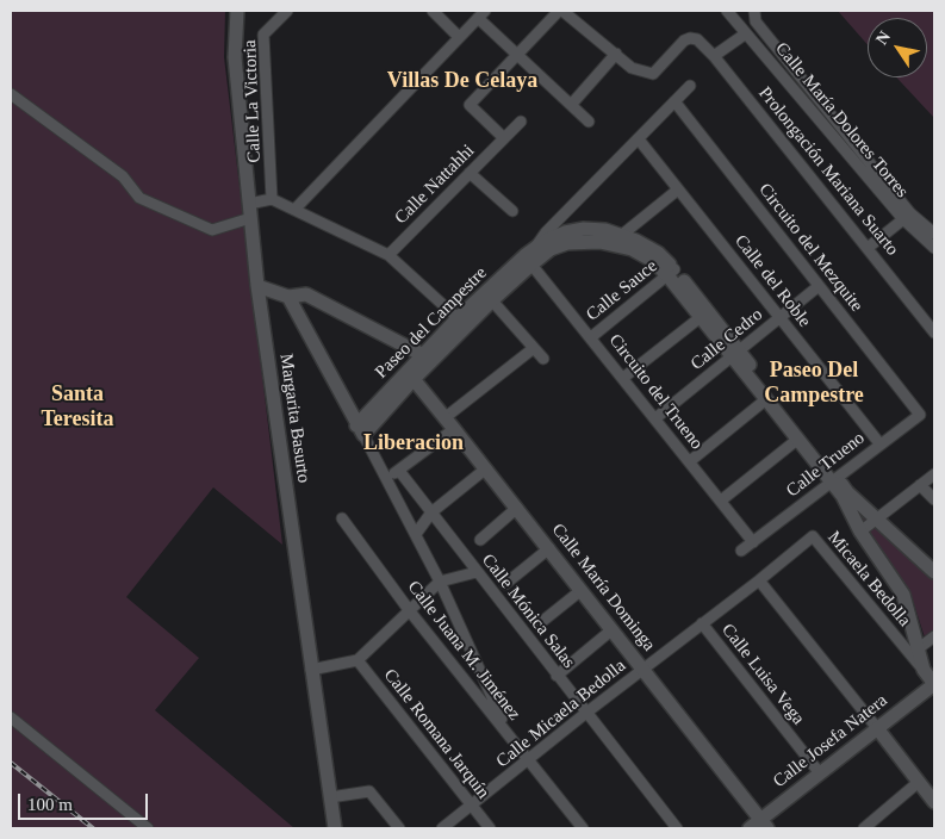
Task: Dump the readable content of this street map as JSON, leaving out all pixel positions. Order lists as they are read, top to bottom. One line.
{"streets":{"street":["Calle La Victoria","Calle María Dolores Torres","Prolongación Mariana Suarto","Calle Nattahhi","Circuito del Mezquite","Calle del Roble","Calle Sauce","Paseo del Campestre","Calle Cedro","Circuito del Trueno","Margarita Basurto","Calle Trueno","Micaela Bedolla","Calle María Dominga","Calle Mónica Salas","Calle Juana M. Jiménez","Calle Luisa Vega","Calle Micaela Bedolla","Calle Romana Jarquín","Calle Josefa Natera"]},"crossings":[["Circuito del Mezquite","Calle Cedro"],["Circuito del Mezquite","Calle Trueno"],["Calle del Roble","Calle Cedro"],["Calle del Roble","Calle Trueno"],["Calle Sauce","Circuito del Trueno"],["Paseo del Campestre","Circuito del Trueno"],["Paseo del Campestre","Calle María Dominga"],["Calle Cedro","Circuito del Trueno"],["Circuito del Trueno","Calle Trueno"],["Micaela Bedolla","Calle Micaela Bedolla"],["Calle María Dominga","Calle Micaela Bedolla"],["Calle María Dominga","Calle Josefa Natera"],["Calle Mónica Salas","Calle Micaela Bedolla"],["Calle Juana M. Jiménez","Calle Micaela Bedolla"],["Calle Luisa Vega","Calle Micaela Bedolla"],["Calle Luisa Vega","Calle Josefa Natera"],["Calle Micaela Bedolla","Calle Romana Jarquín"]],"districts":["Villas De Celaya","Paseo Del Campestre","Santa Teresita","Liberacion"],"scale_bar":"100 m","north":"top left"}
